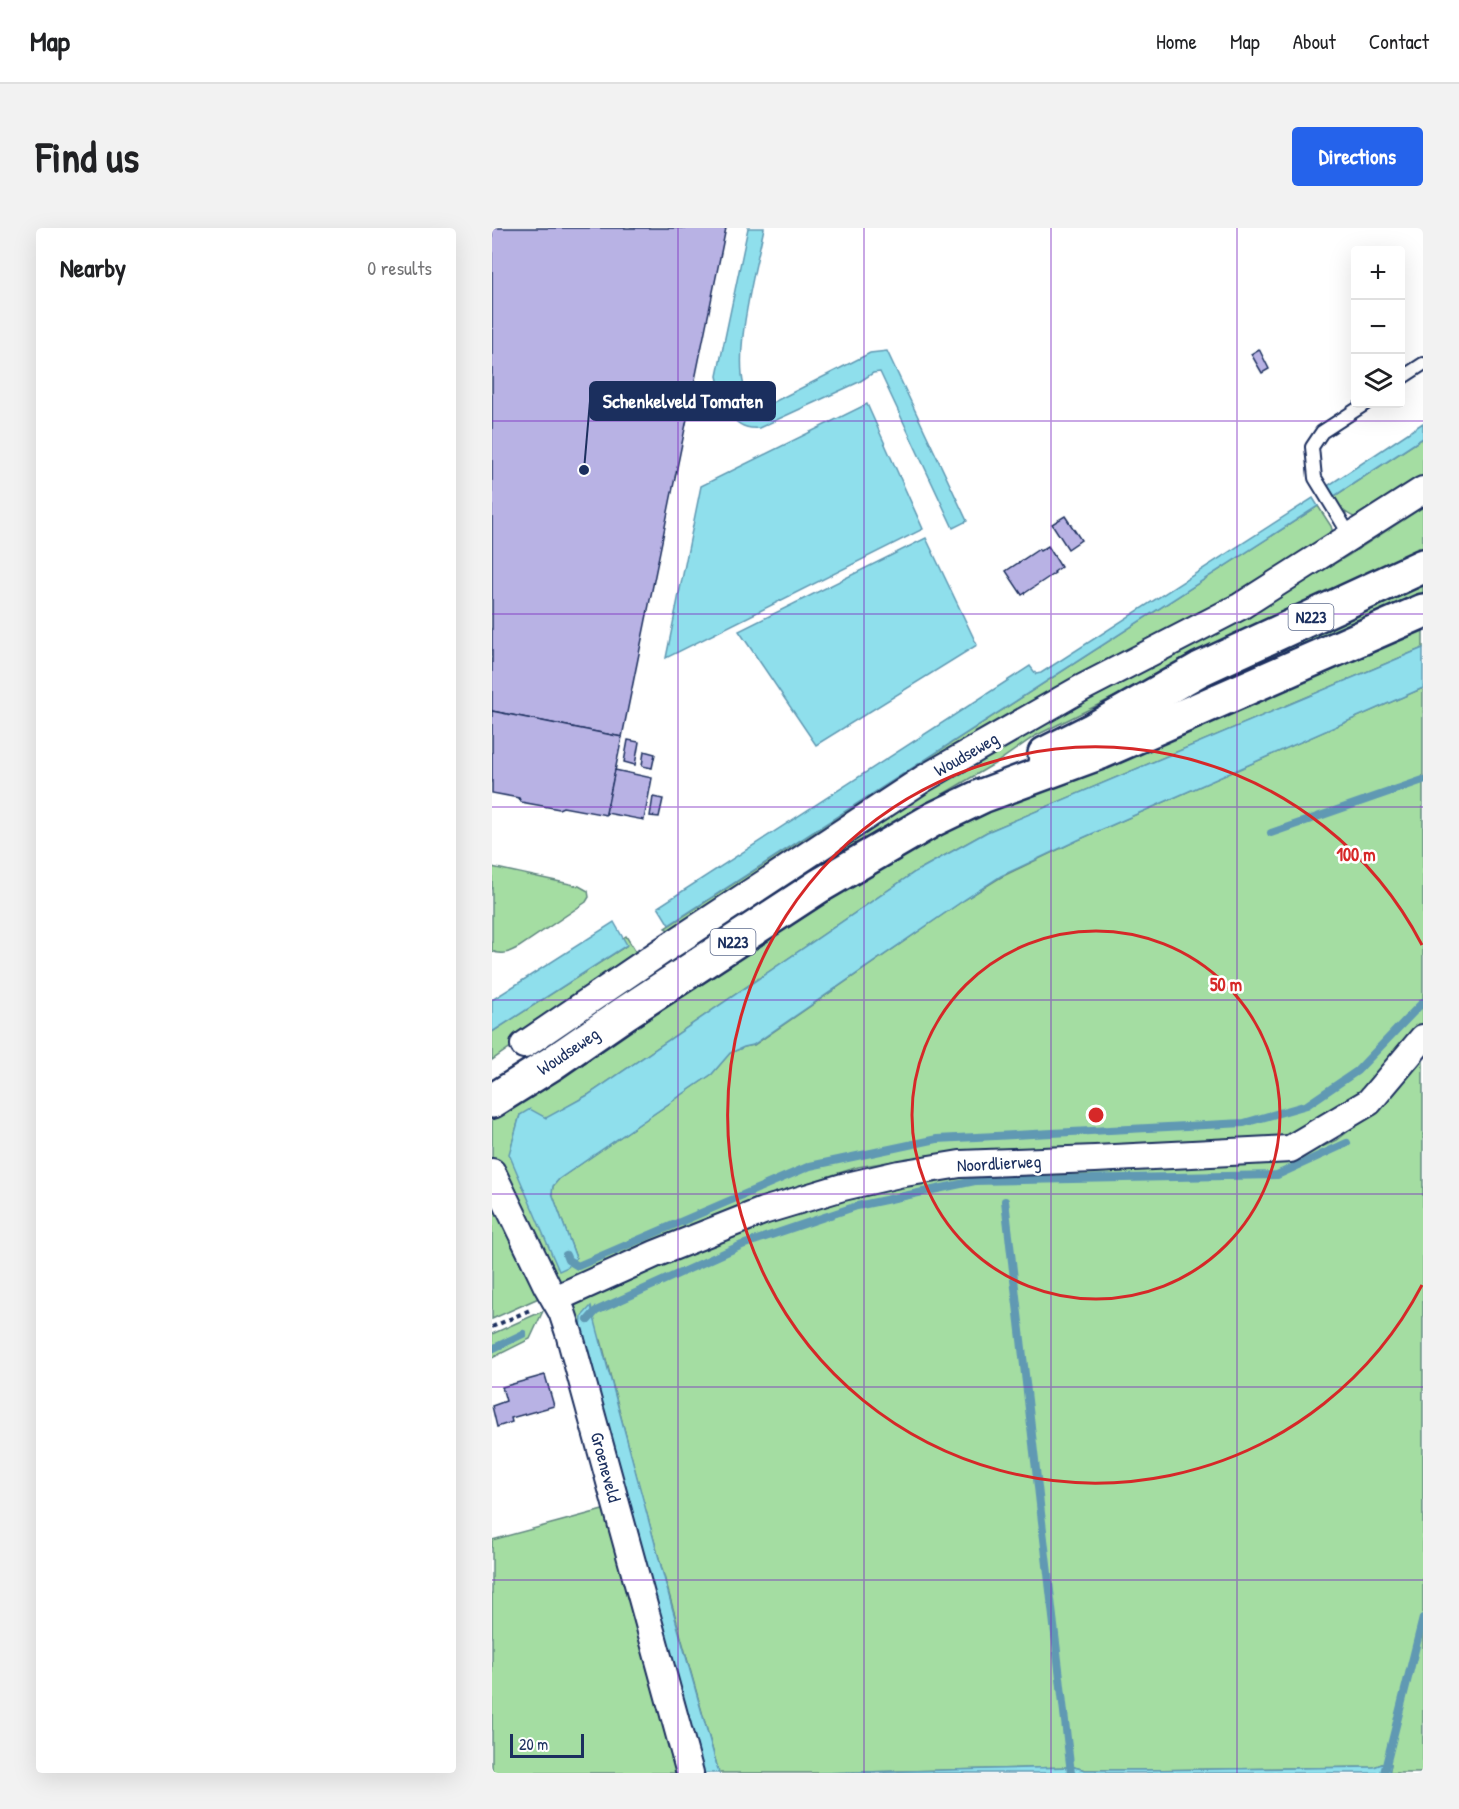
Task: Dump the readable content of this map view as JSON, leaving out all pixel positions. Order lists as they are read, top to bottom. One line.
{"streets":{"main road":["N223","Woudseweg"],"street":["Noordlierweg","Groeneveld"]},"crossings":[["Noordlierweg","Groeneveld"]],"places":["Schenkelveld Tomaten"],"scale_bar":"20 m","page":{"header":"Map","nav":["Home","Map","About","Contact"],"buttons":"Directions","title":"Find us","heading":["Nearby","0 results"],"map_buttons":["+","−"],"scale":"20 m"},"rings":["100 m","50 m"]}
